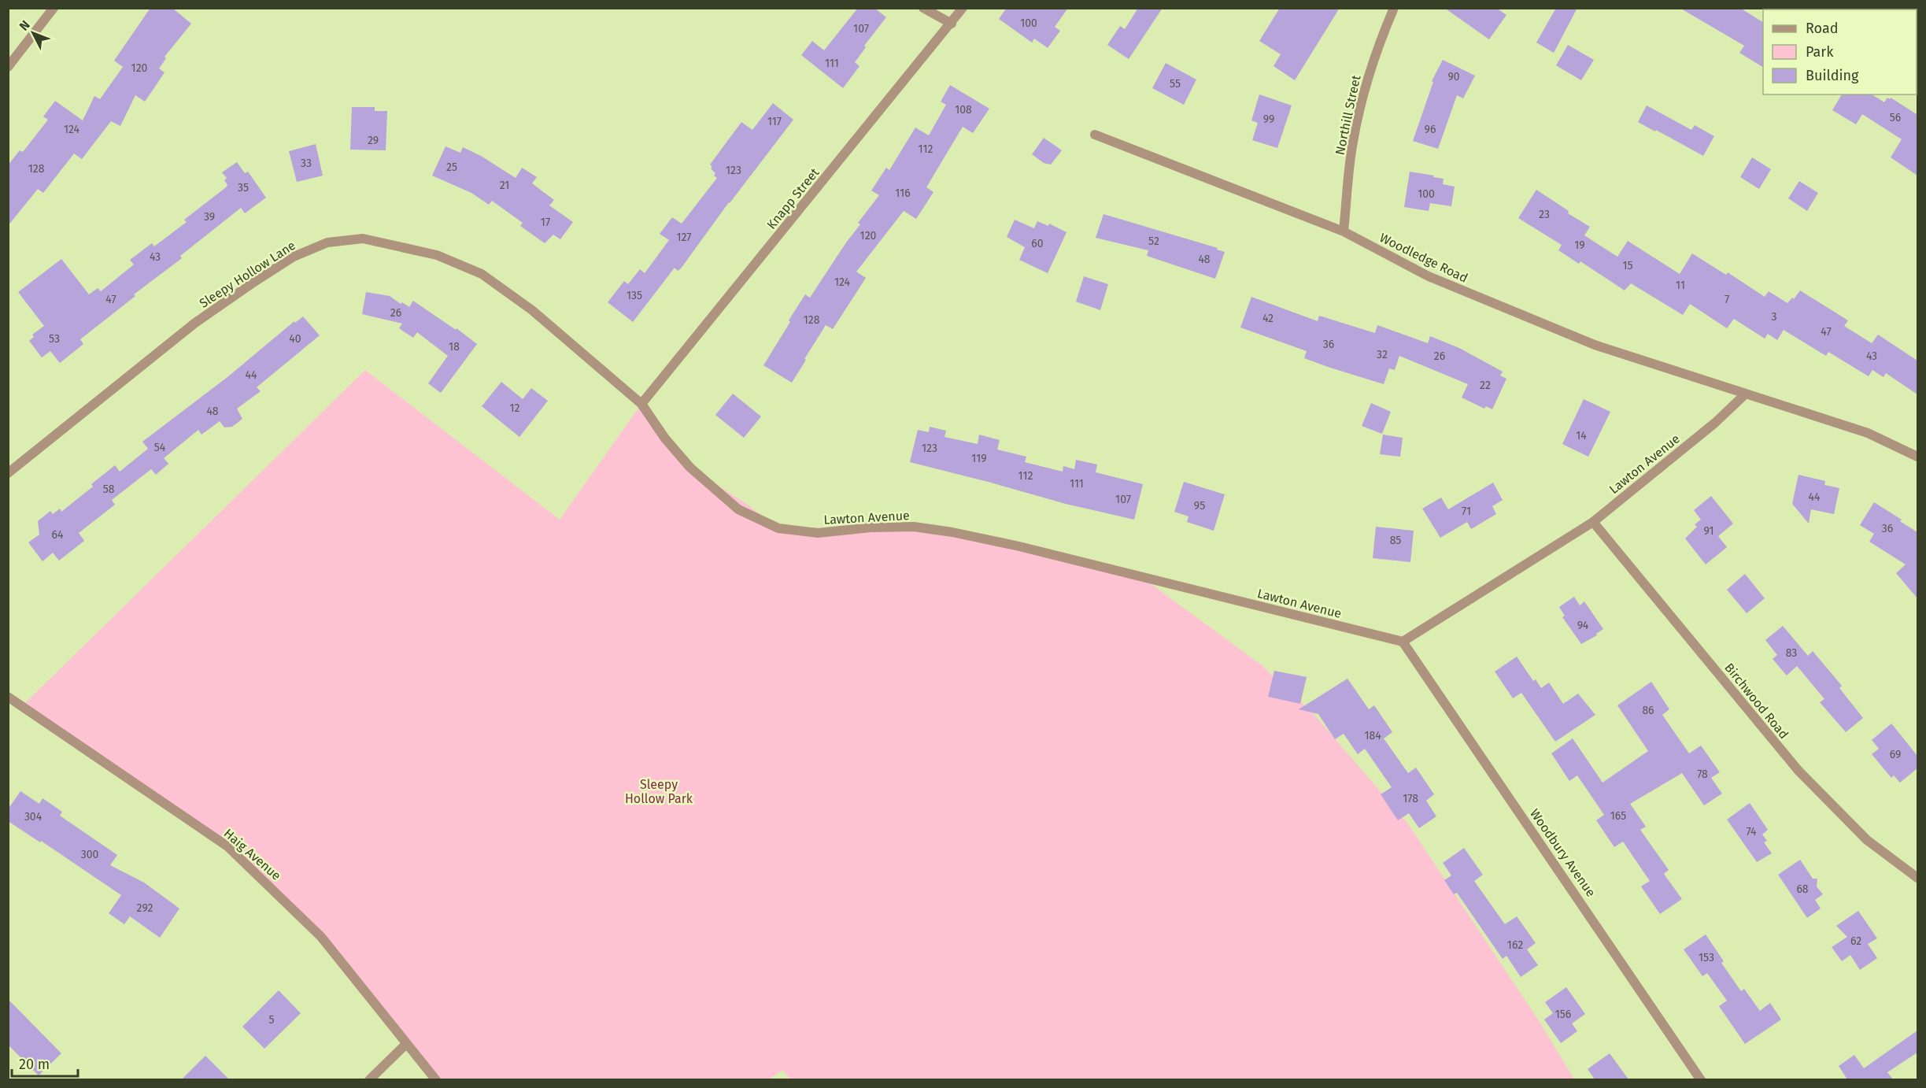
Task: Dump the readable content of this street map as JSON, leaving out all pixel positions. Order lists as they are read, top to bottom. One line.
{"streets":{"street":["Northill Street","Knapp Street","Woodledge Road","Sleepy Hollow Lane","Lawton Avenue","Birchwood Road","Woodbury Avenue","Haig Avenue"]},"crossings":[["Northill Street","Woodledge Road"],["Knapp Street","Sleepy Hollow Lane"],["Knapp Street","Lawton Avenue"],["Woodledge Road","Lawton Avenue"],["Sleepy Hollow Lane","Lawton Avenue"],["Lawton Avenue","Birchwood Road"],["Lawton Avenue","Woodbury Avenue"]],"parks":["Sleepy Hollow Park"],"house_numbers":["100","107","111","120","90","55","108","56","99","117","124","96","29","112","33","25","128","123","21","35","116","100","23","39","17","120","127","52","60","19","43","48","15","124","11","135","47","7","26","3","42","128","47","53","40","36","18","32","26","43","44","22","12","48","14","54","123","119","112","111","58","44","107","95","71","36","91","64","85","94","83","86","184","69","78","178","165","304","74","300","68","292","62","162","153","156","5"],"legend":["Road","Park","Building"],"scale_bar":"20 m","north":"top left"}
